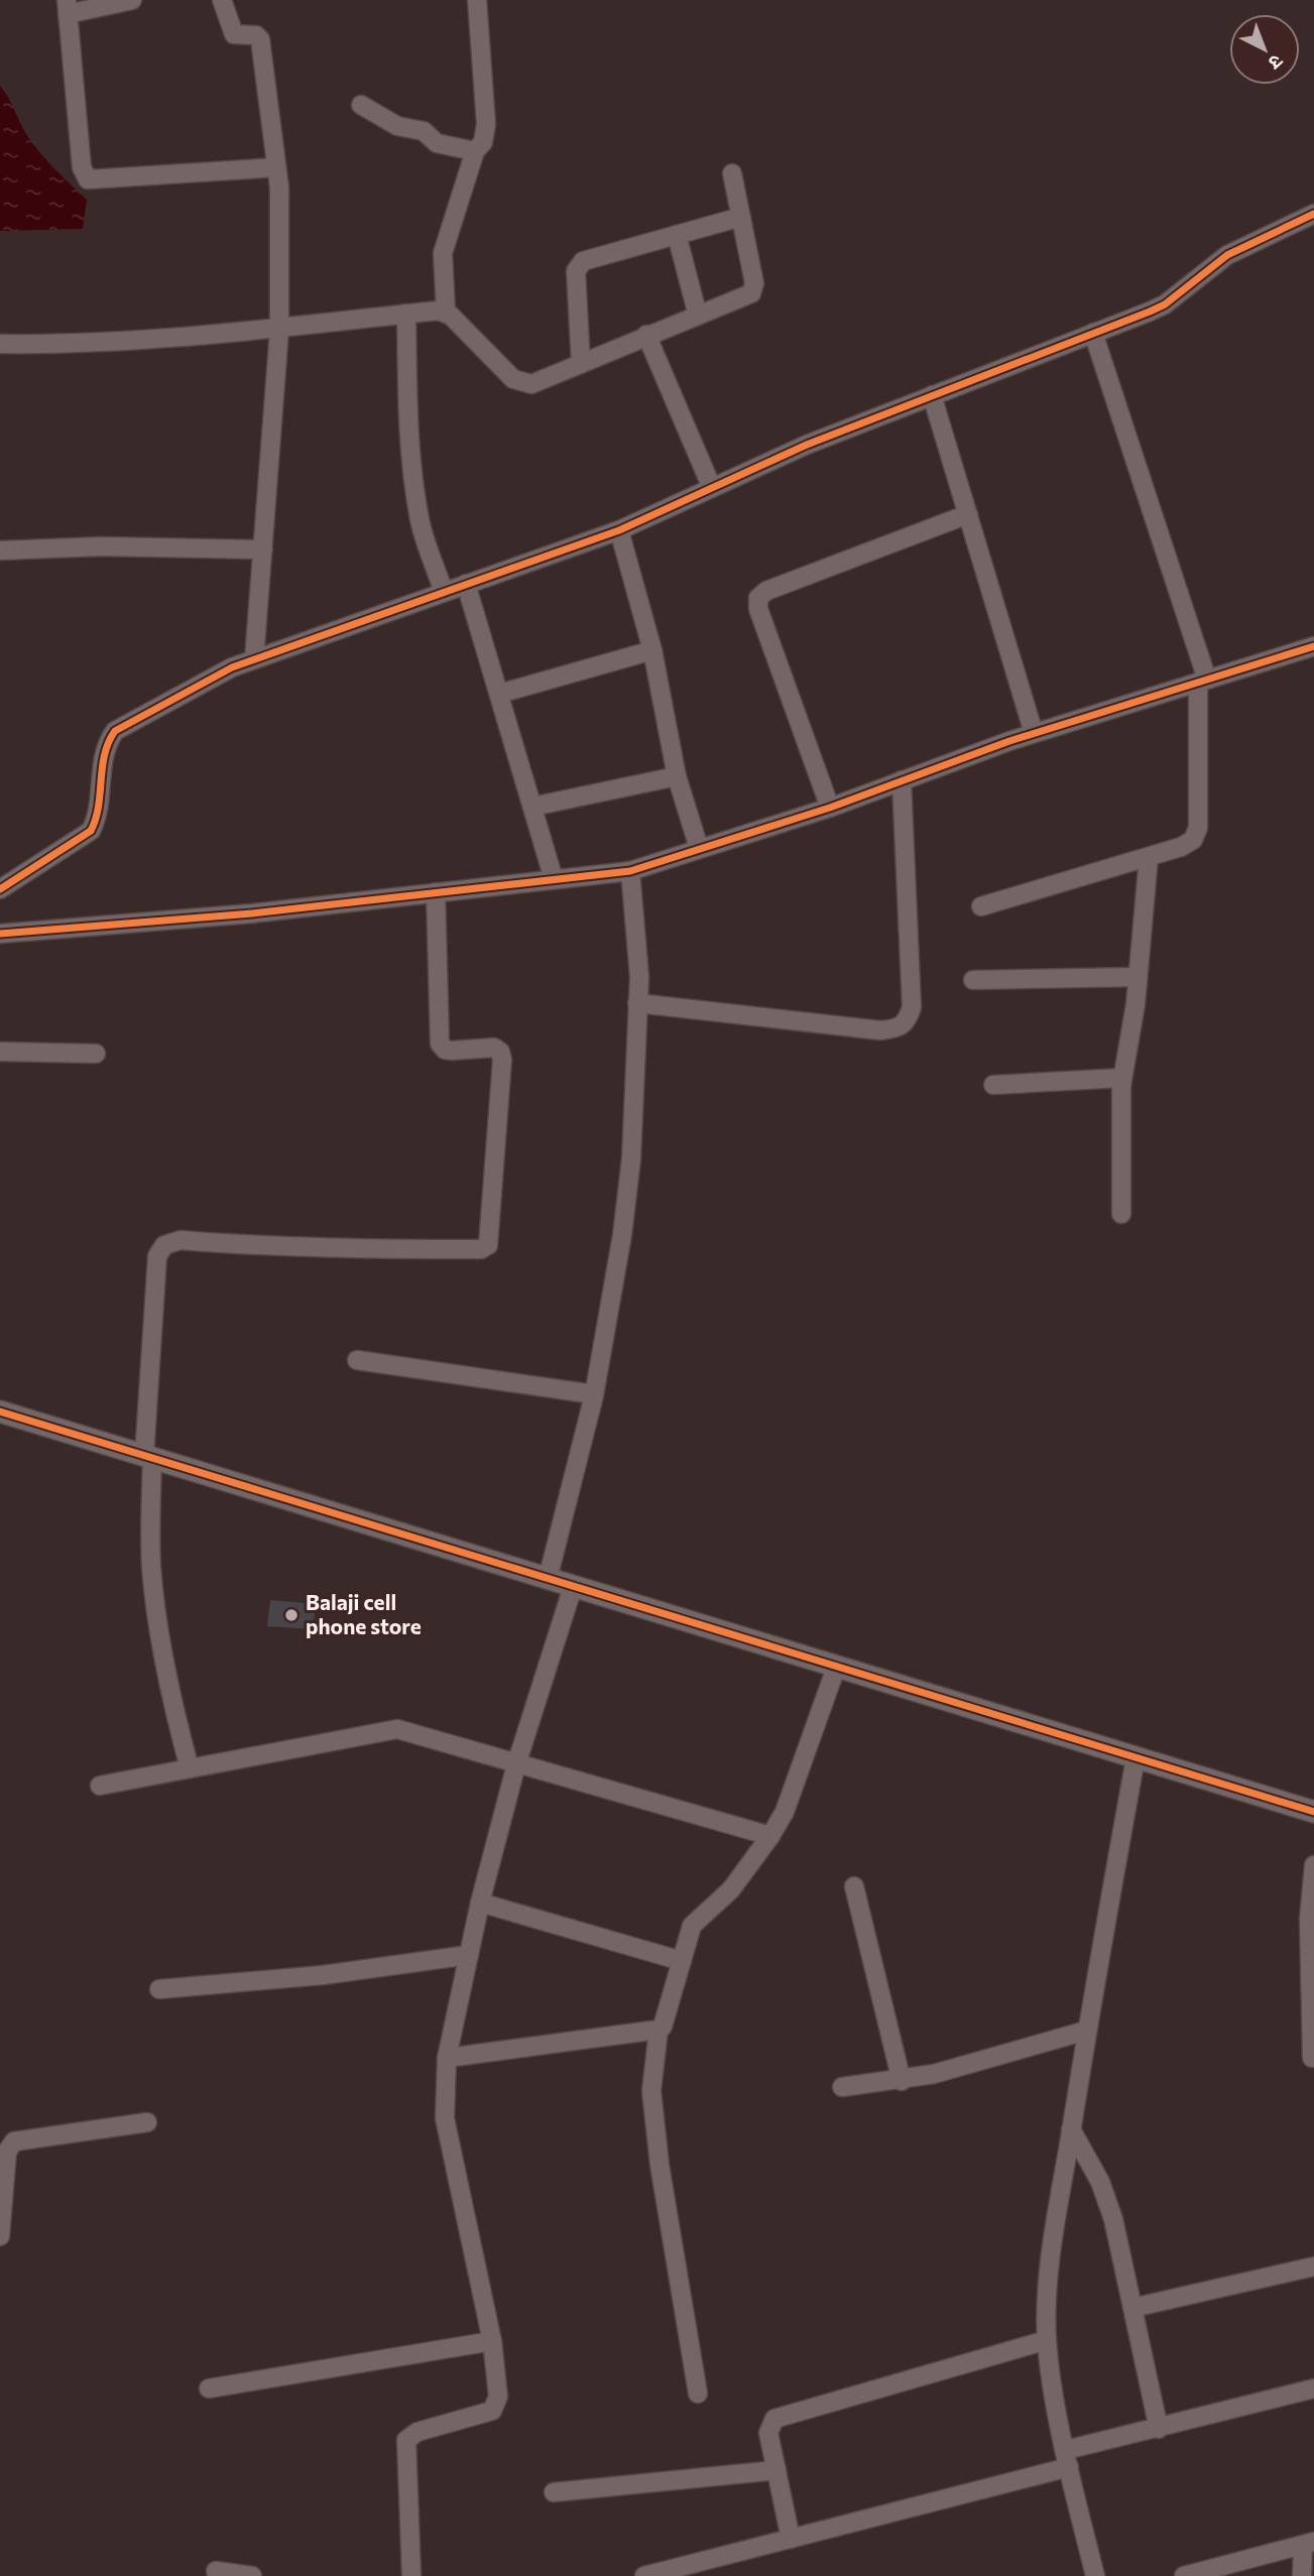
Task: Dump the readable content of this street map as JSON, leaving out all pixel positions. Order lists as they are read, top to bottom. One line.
{"places":["Balaji cell phone store"],"north":"bottom right"}
